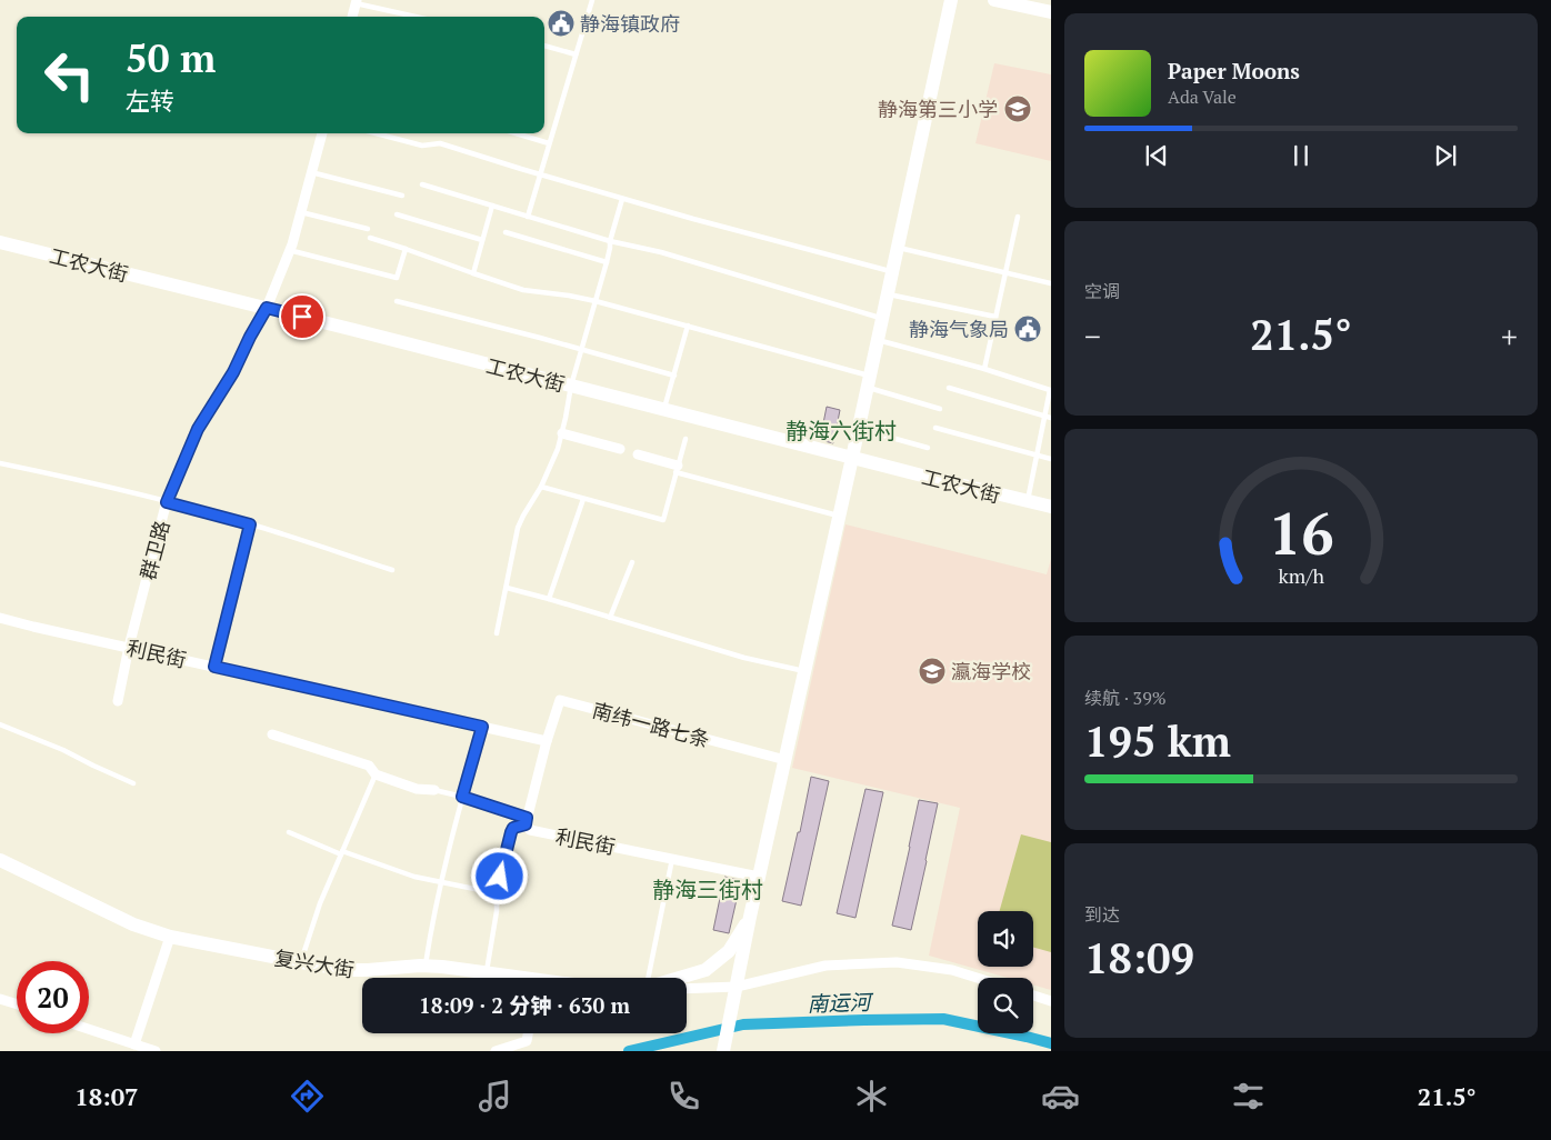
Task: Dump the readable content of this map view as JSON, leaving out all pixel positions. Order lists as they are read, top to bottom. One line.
{"streets":{"street":["工农大街","群卫路","利民街","南纬一路七条","复兴大街"]},"crossings":[["工农大街","群卫路"],["群卫路","利民街"],["利民街","南纬一路七条"]],"districts":["静海六街村","静海三街村"],"water":["南运河"],"places":{"public building":["静海镇政府","静海气象局"],"school or university":["静海第三小学","瀛海学校"]},"page":{"turn":["50 m","左转"],"song":["Paper Moons","Ada Vale"],"tile":["空调",["续航 · 39%","195 km"],["到达","18:09"]],"heat":["−","21.5°","+"],"limit":"20","trip":"18:09 · 2 分钟 · 630 m","tabs":["18:07","21.5°"],"gauge":["16","km/h"]}}
